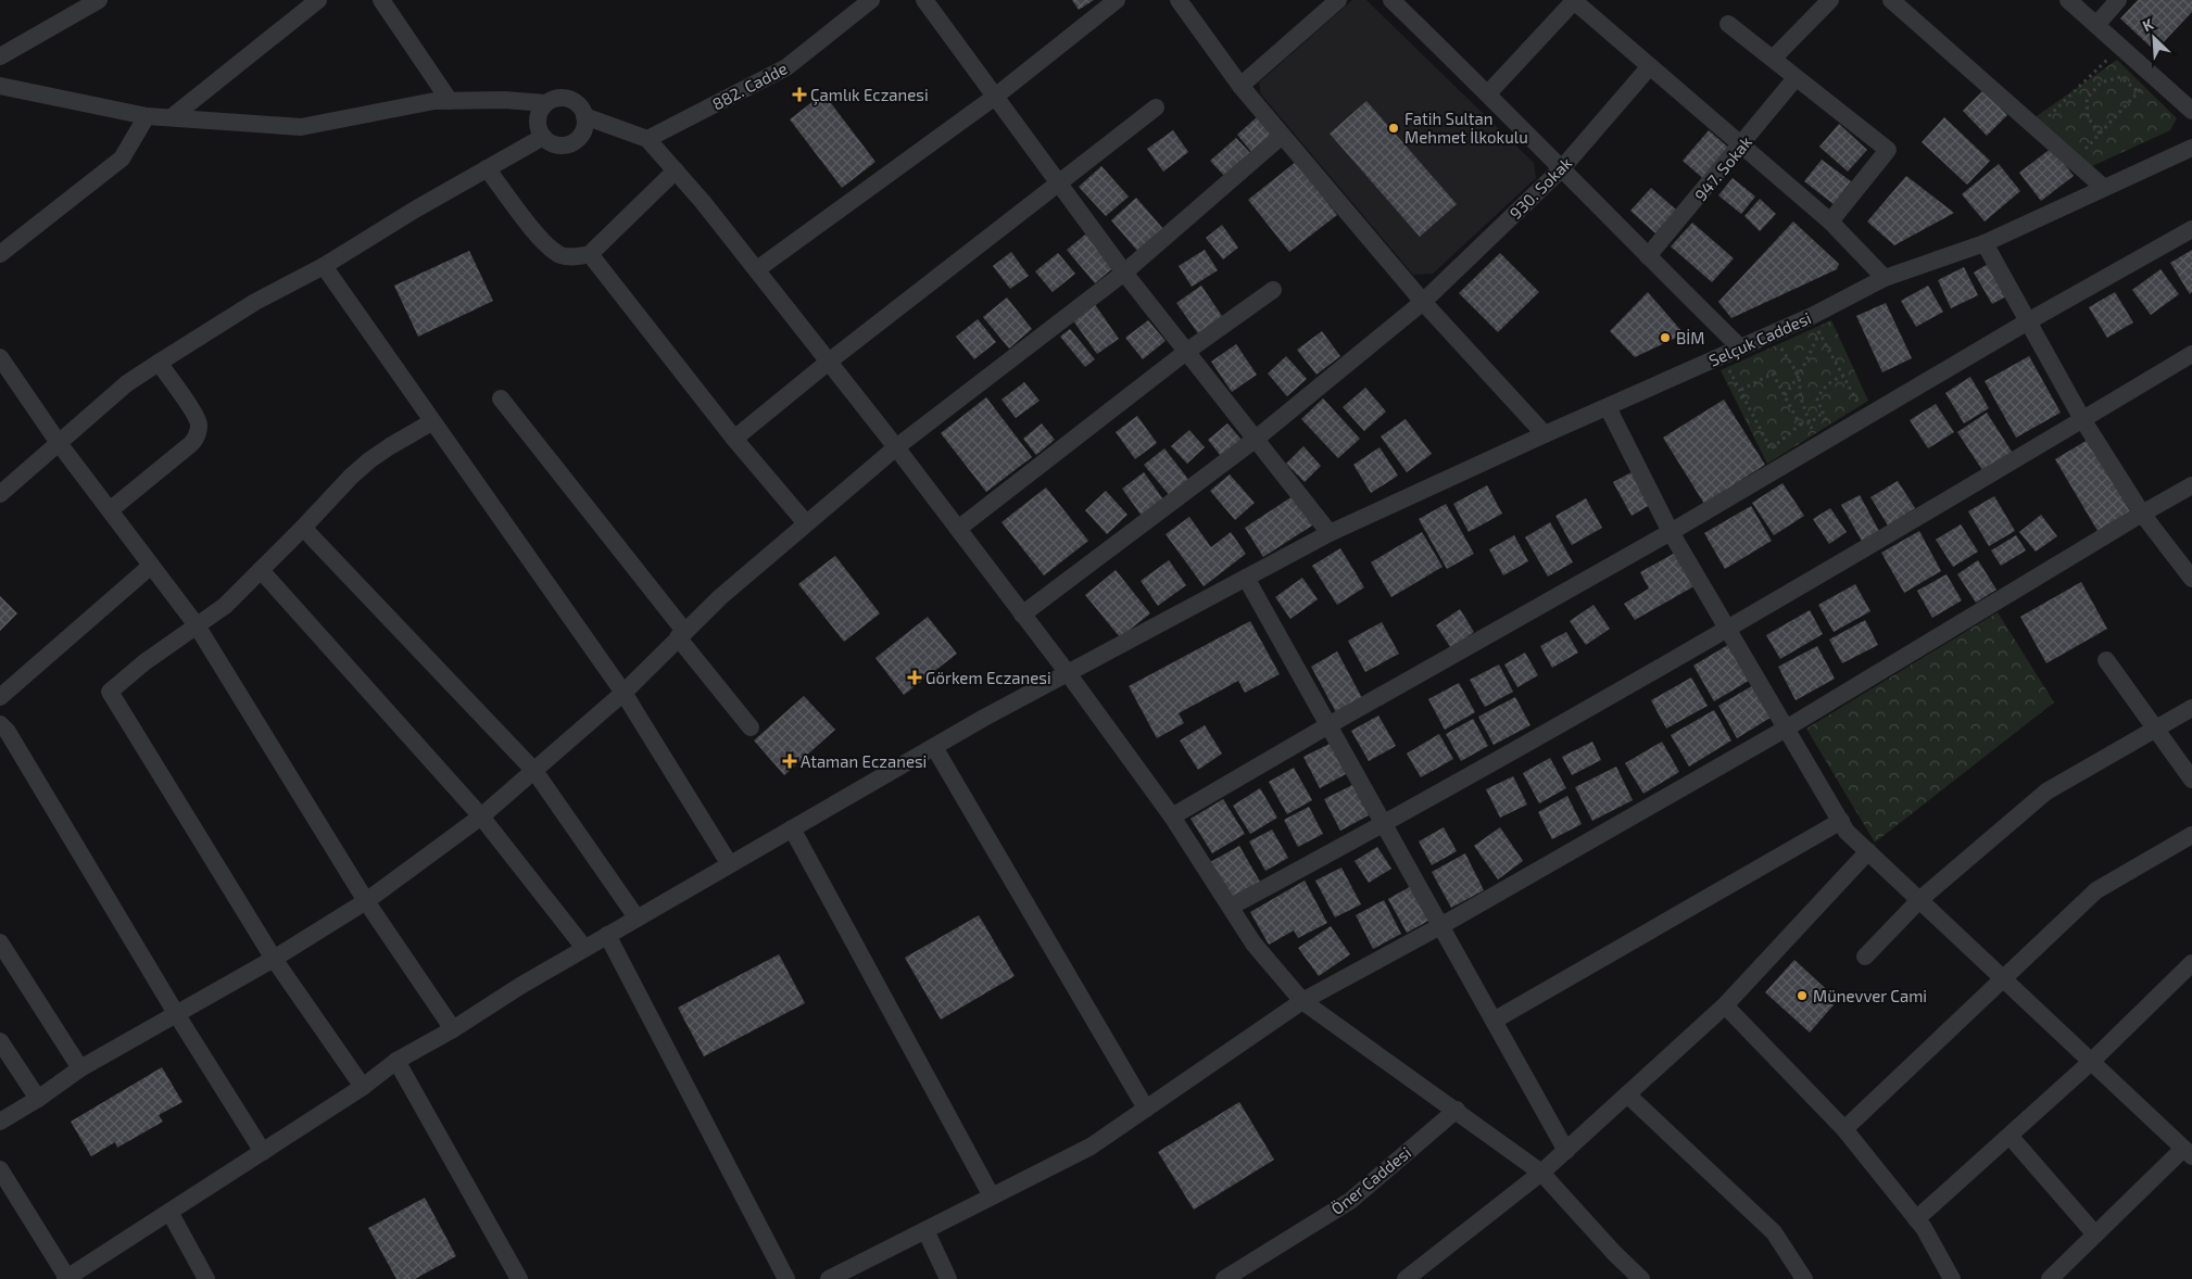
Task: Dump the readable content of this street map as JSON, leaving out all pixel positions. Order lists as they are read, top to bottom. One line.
{"streets":{"street":["882. Cadde","947. Sokak","930. Sokak","Selçuk Caddesi","Öner Caddesi"]},"places":{"health":["Çamlık Eczanesi","Görkem Eczanesi","Ataman Eczanesi"],"other":["Fatih Sultan Mehmet İlkokulu","BİM","Münevver Cami"]},"north":"top left"}
